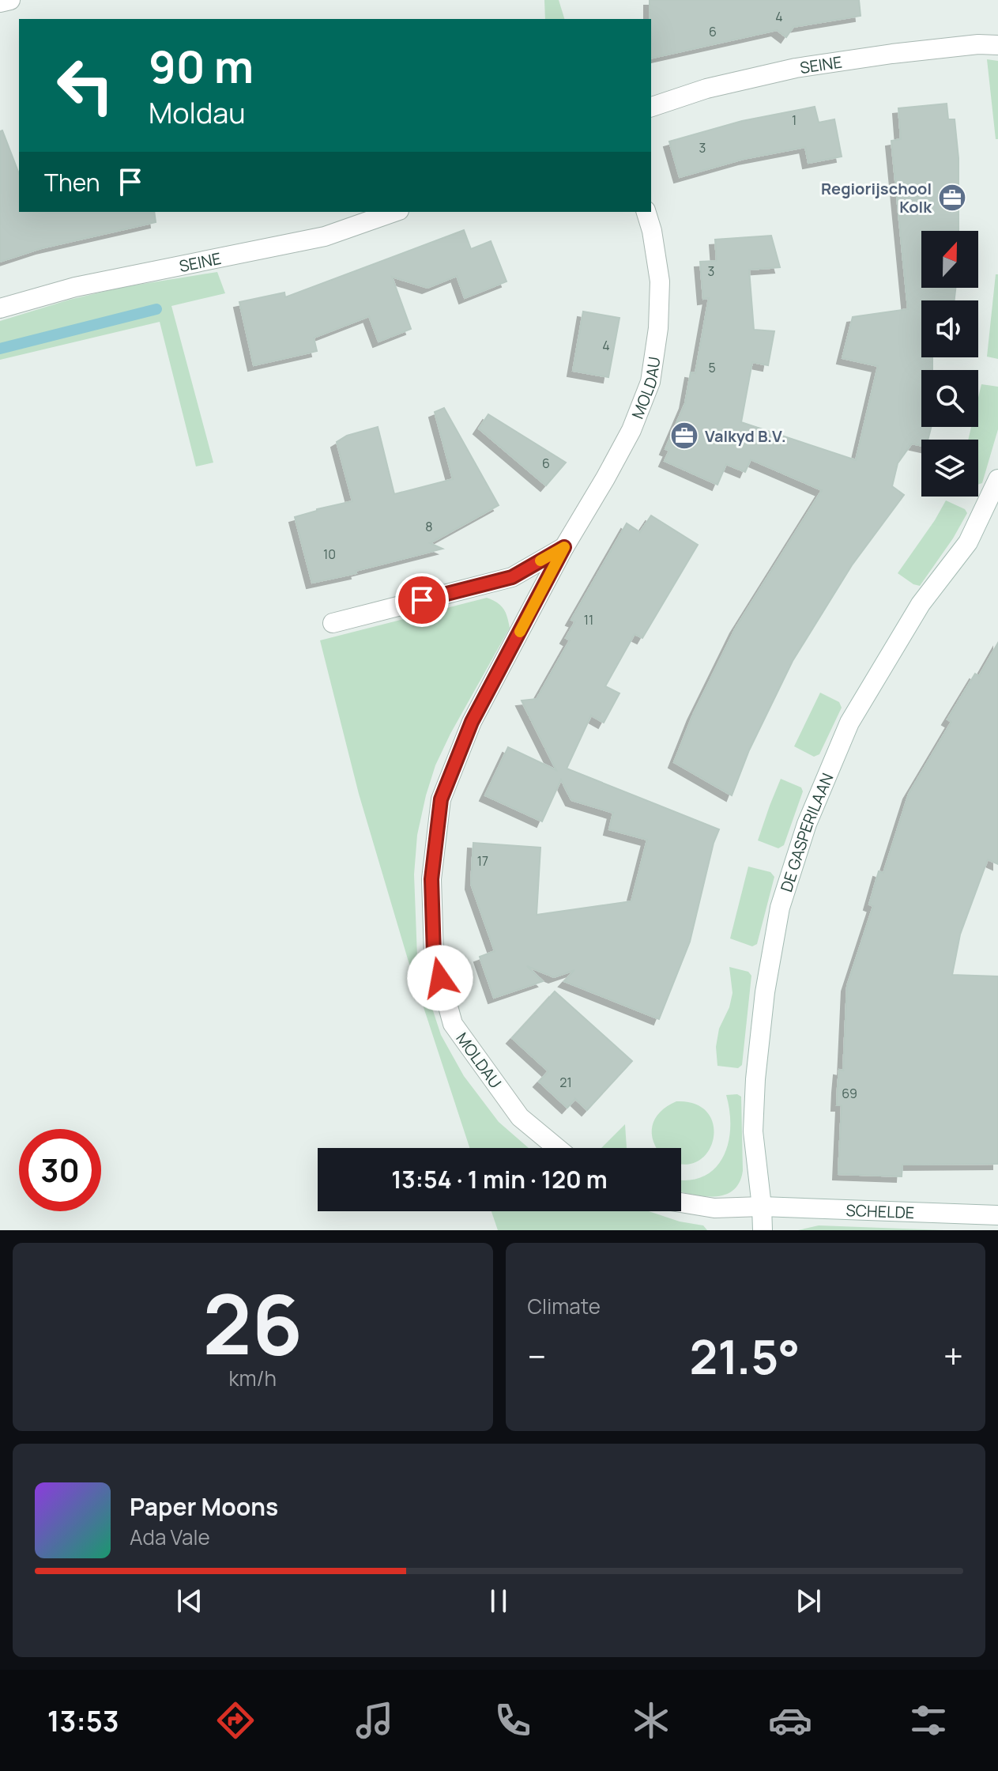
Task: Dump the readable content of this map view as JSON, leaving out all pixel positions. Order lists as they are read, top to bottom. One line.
{"streets":{"street":["SEINE","MOLDAU","DE GASPERILAAN","SCHELDE"]},"crossings":[["DE GASPERILAAN","SCHELDE"]],"places":{"office":["Regiorijschool Kolk","Valkyd B.V."]},"house_numbers":["4","6","1","3","3","4","5","6","8","10","11","17","21","69"],"north":"top","page":{"turn":["90 m","Moldau"],"then":"Then","limit":"30","trip":"13:54 · 1 min · 120 m","tile":[["26","km/h"],"Climate"],"heat":["−","21.5°","+"],"song":["Paper Moons","Ada Vale"],"tabs":"13:53"}}
